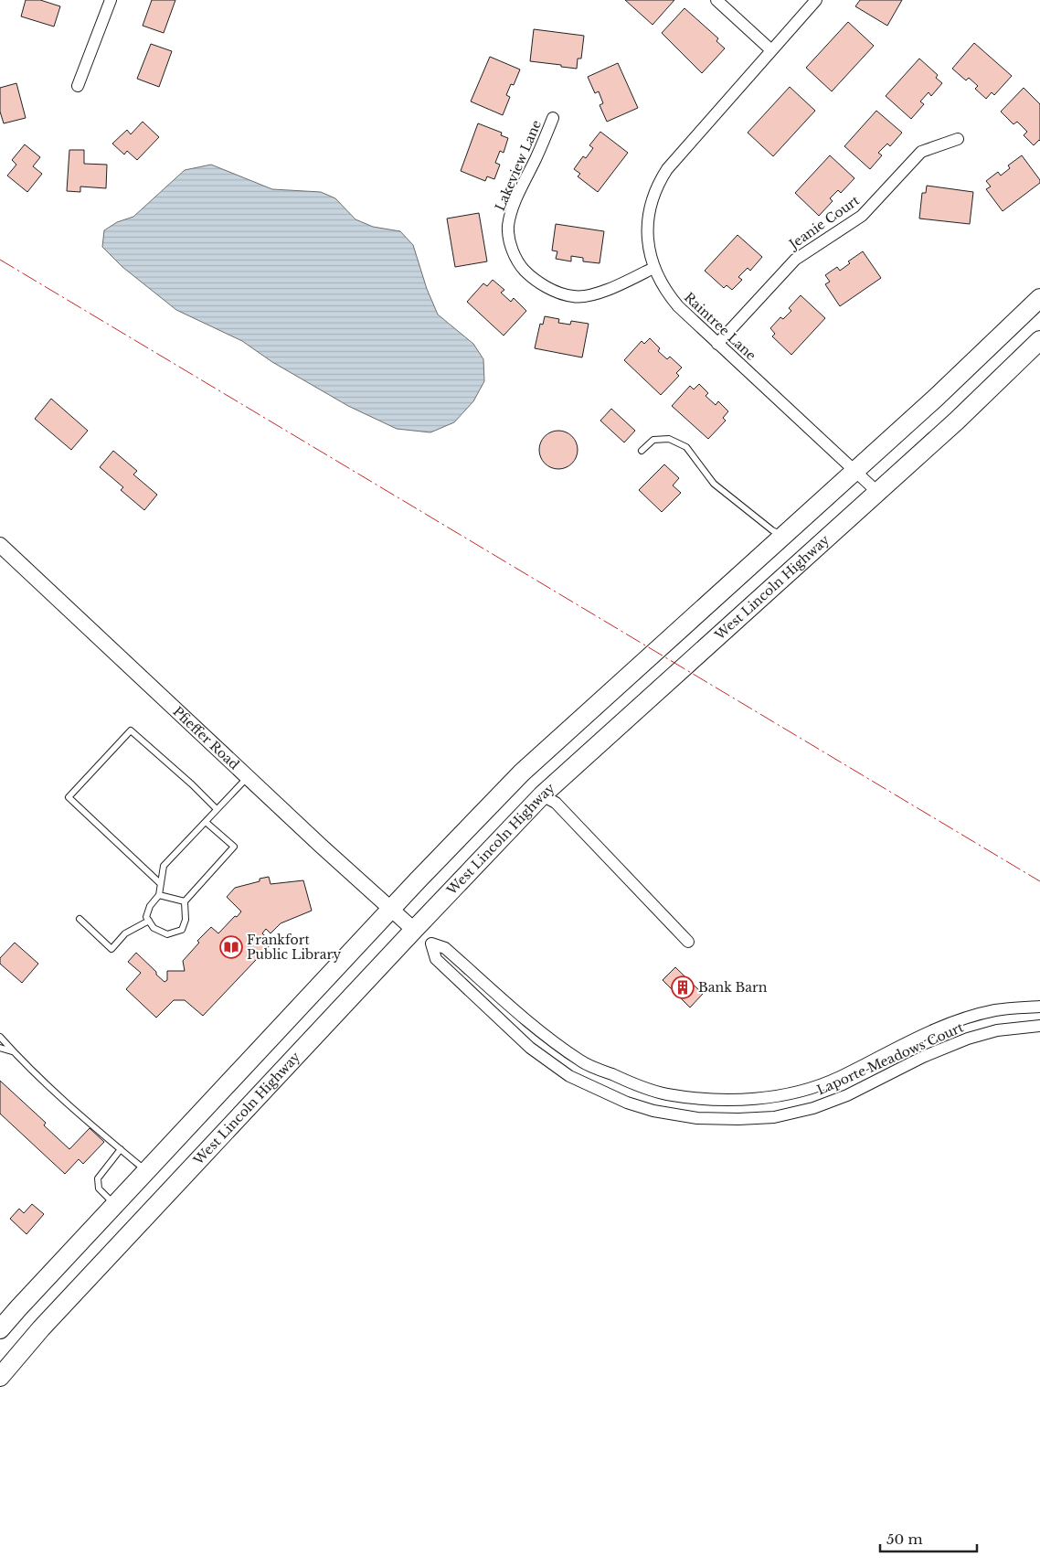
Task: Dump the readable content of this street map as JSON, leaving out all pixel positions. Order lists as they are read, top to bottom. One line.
{"streets":{"main road":["West Lincoln Highway"],"street":["Lakeview Lane","Jeanie Court","Raintree Lane","Pfieffer Road","Laporte Meadows Court"]},"crossings":[["Lakeview Lane","Raintree Lane"],["Jeanie Court","Raintree Lane"],["Raintree Lane","West Lincoln Highway"],["West Lincoln Highway","Pfieffer Road"],["West Lincoln Highway","Laporte Meadows Court"],["Pfieffer Road","Laporte Meadows Court"]],"places":{"library":["Frankfort Public Library"],"building":["Bank Barn"]},"scale_bar":"50 m"}
